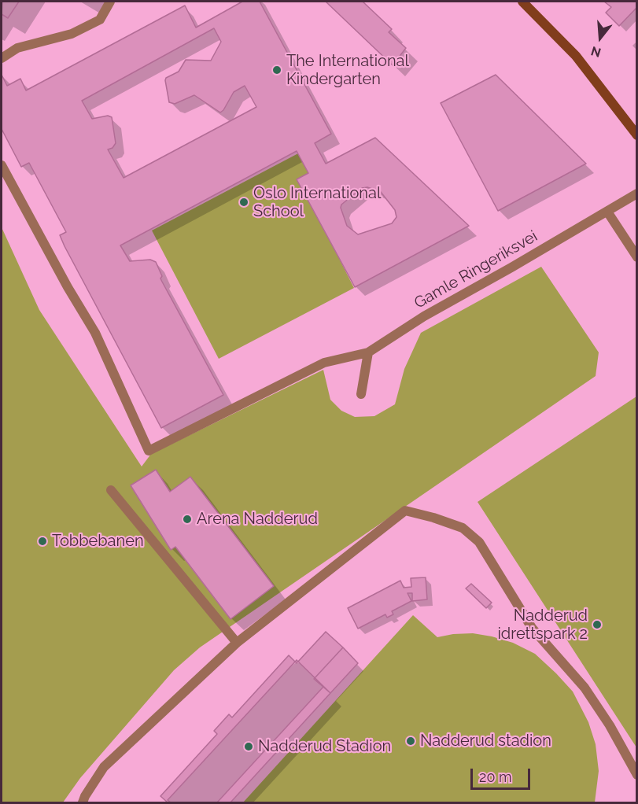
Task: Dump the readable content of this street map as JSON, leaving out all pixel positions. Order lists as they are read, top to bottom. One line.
{"streets":{"lane":["Gamle Ringeriksvei"]},"places":["The International Kindergarten","Oslo International School","Arena Nadderud","Tobbebanen","Nadderud idrettspark 2","Nadderud stadion","Nadderud Stadion"],"scale_bar":"20 m","north":"bottom"}
